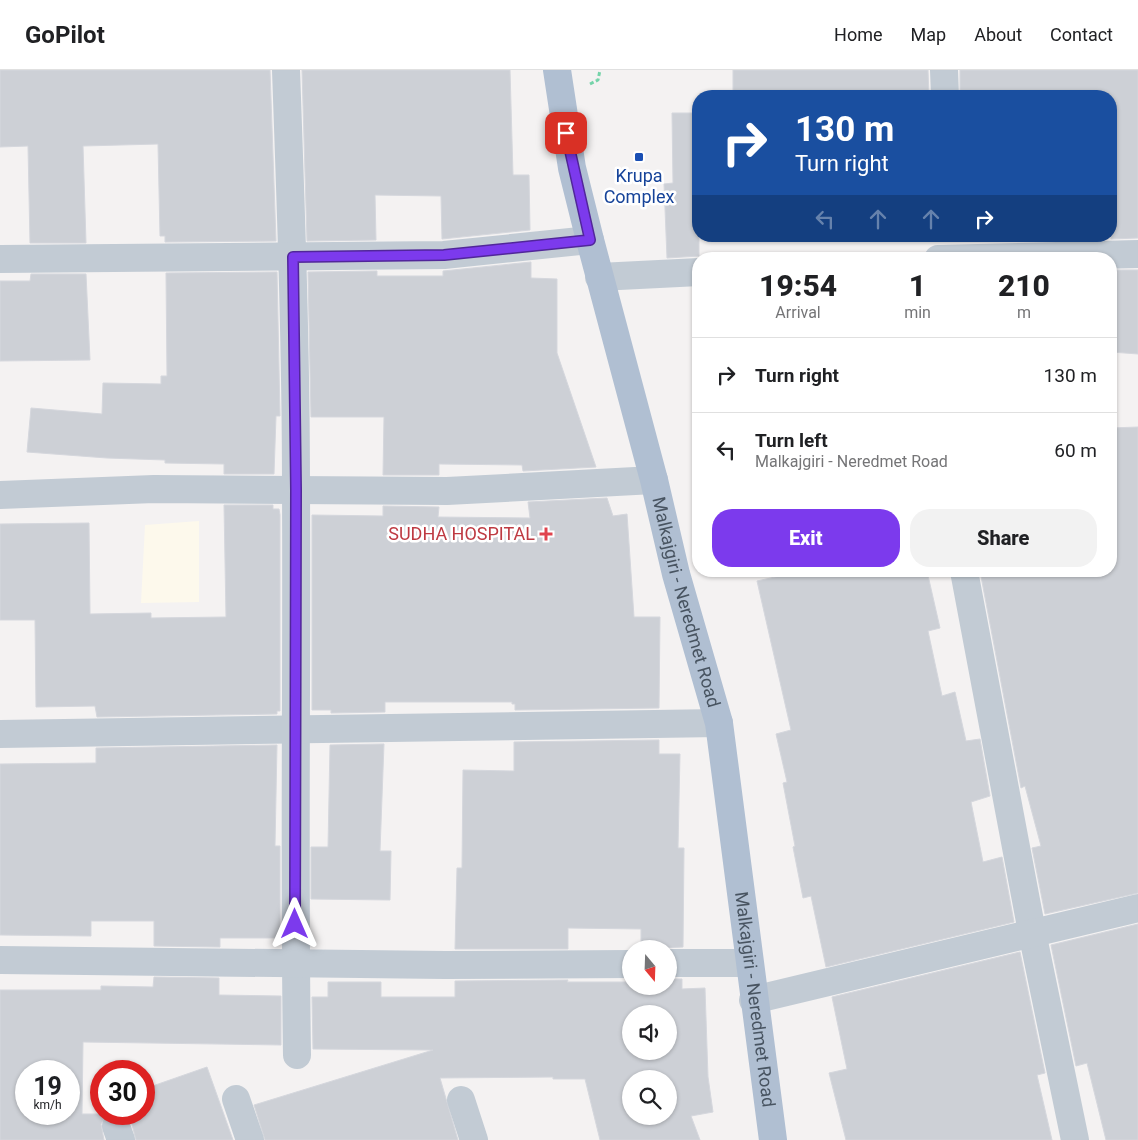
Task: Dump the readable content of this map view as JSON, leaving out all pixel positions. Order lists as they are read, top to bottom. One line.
{"streets":{"main road":["Malkajgiri - Neredmet Road"]},"places":{"transit":["Krupa Complex"],"health":["SUDHA HOSPITAL"]},"north":"bottom","page":{"header":"GoPilot","nav":["Home","Map","About","Contact"],"turn":["130 m","Turn right"],"eta":["19:54","Arrival","1","min","210","m"],"list":[{"name":"Turn right","value":"130 m"},{"name":"Turn left","note":"Malkajgiri - Neredmet Road","value":"60 m"}],"buttons":["Exit","Share"],"speed":"19 km/h","limit":"30"}}
